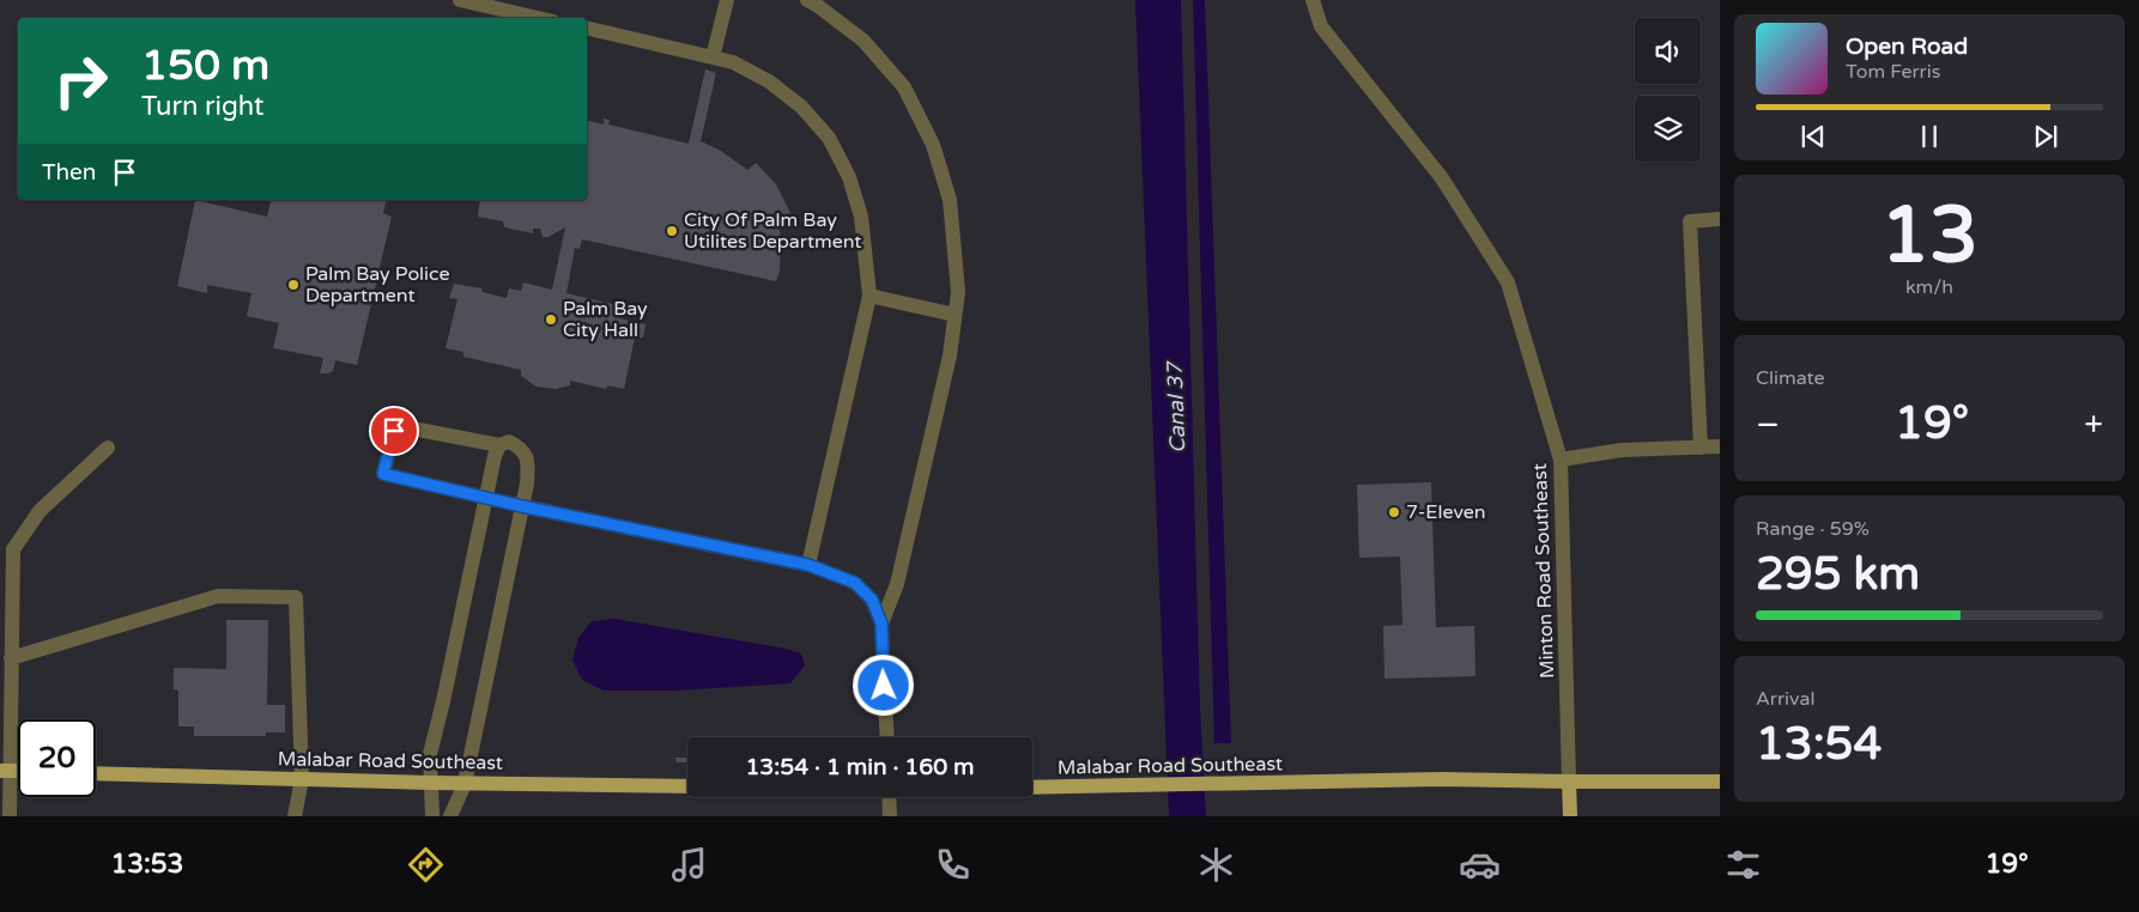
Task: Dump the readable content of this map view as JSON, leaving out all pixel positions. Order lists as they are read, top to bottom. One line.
{"streets":{"main road":["Minton Road Southeast","Malabar Road Southeast"]},"crossings":[["Minton Road Southeast","Malabar Road Southeast"]],"water":["Canal 37"],"places":["City Of Palm Bay Utilites Department","Palm Bay Police Department","Palm Bay City Hall","7-Eleven"],"page":{"turn":["150 m","Turn right"],"song":["Open Road","Tom Ferris"],"then":"Then","tile":[["13","km/h"],"Climate",["Range · 59%","295 km"],["Arrival","13:54"]],"heat":["−","19°","+"],"limit":"20","trip":"13:54 · 1 min · 160 m","tabs":["13:53","19°"]}}
